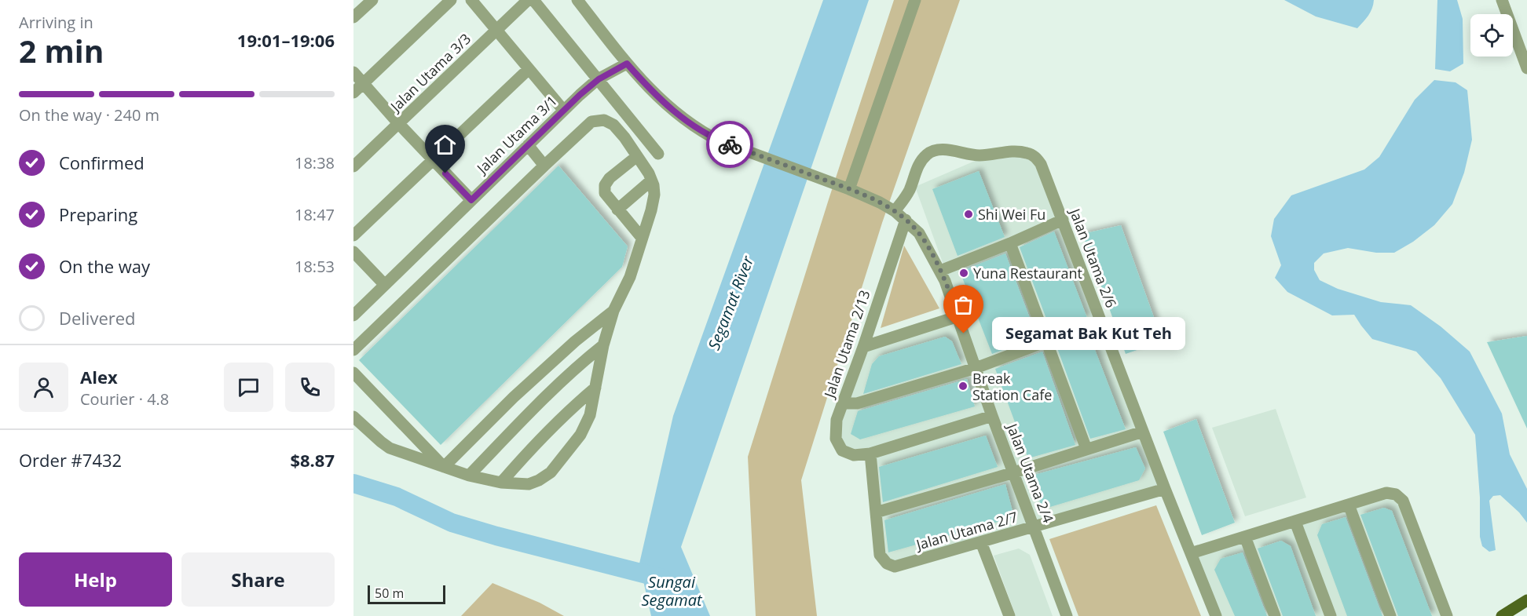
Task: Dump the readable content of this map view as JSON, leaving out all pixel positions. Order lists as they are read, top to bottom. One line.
{"streets":{"street":["Jalan Utama 3/3","Jalan Utama 3/1","Jalan Utama 2/6","Jalan Utama 2/13","Jalan Utama 2/4","Jalan Utama 2/7"]},"crossings":[["Jalan Utama 3/1","Jalan Utama 2/4"],["Jalan Utama 2/6","Jalan Utama 2/4"],["Jalan Utama 2/6","Jalan Utama 2/7"],["Jalan Utama 2/13","Jalan Utama 2/4"],["Jalan Utama 2/13","Jalan Utama 2/7"],["Jalan Utama 2/4","Jalan Utama 2/7"]],"water":["Segamat River","Sungai Segamat"],"places":["Shi Wei Fu","Yuna Restaurant","Segamat Bak Kut Teh","Break Station Cafe"],"scale_bar":"50 m","page":{"heading":["2 min","Arriving in","19:01–19:06"],"panel":["Alex","Courier · 4.8","Order #7432","$8.87"],"bar":"On the way · 240 m","list":[["Confirmed","18:38"],["Preparing","18:47"],["On the way","18:53"],"Delivered"],"bubble":"Segamat Bak Kut Teh","buttons":["Help","Share"],"scale":"50 m"}}
